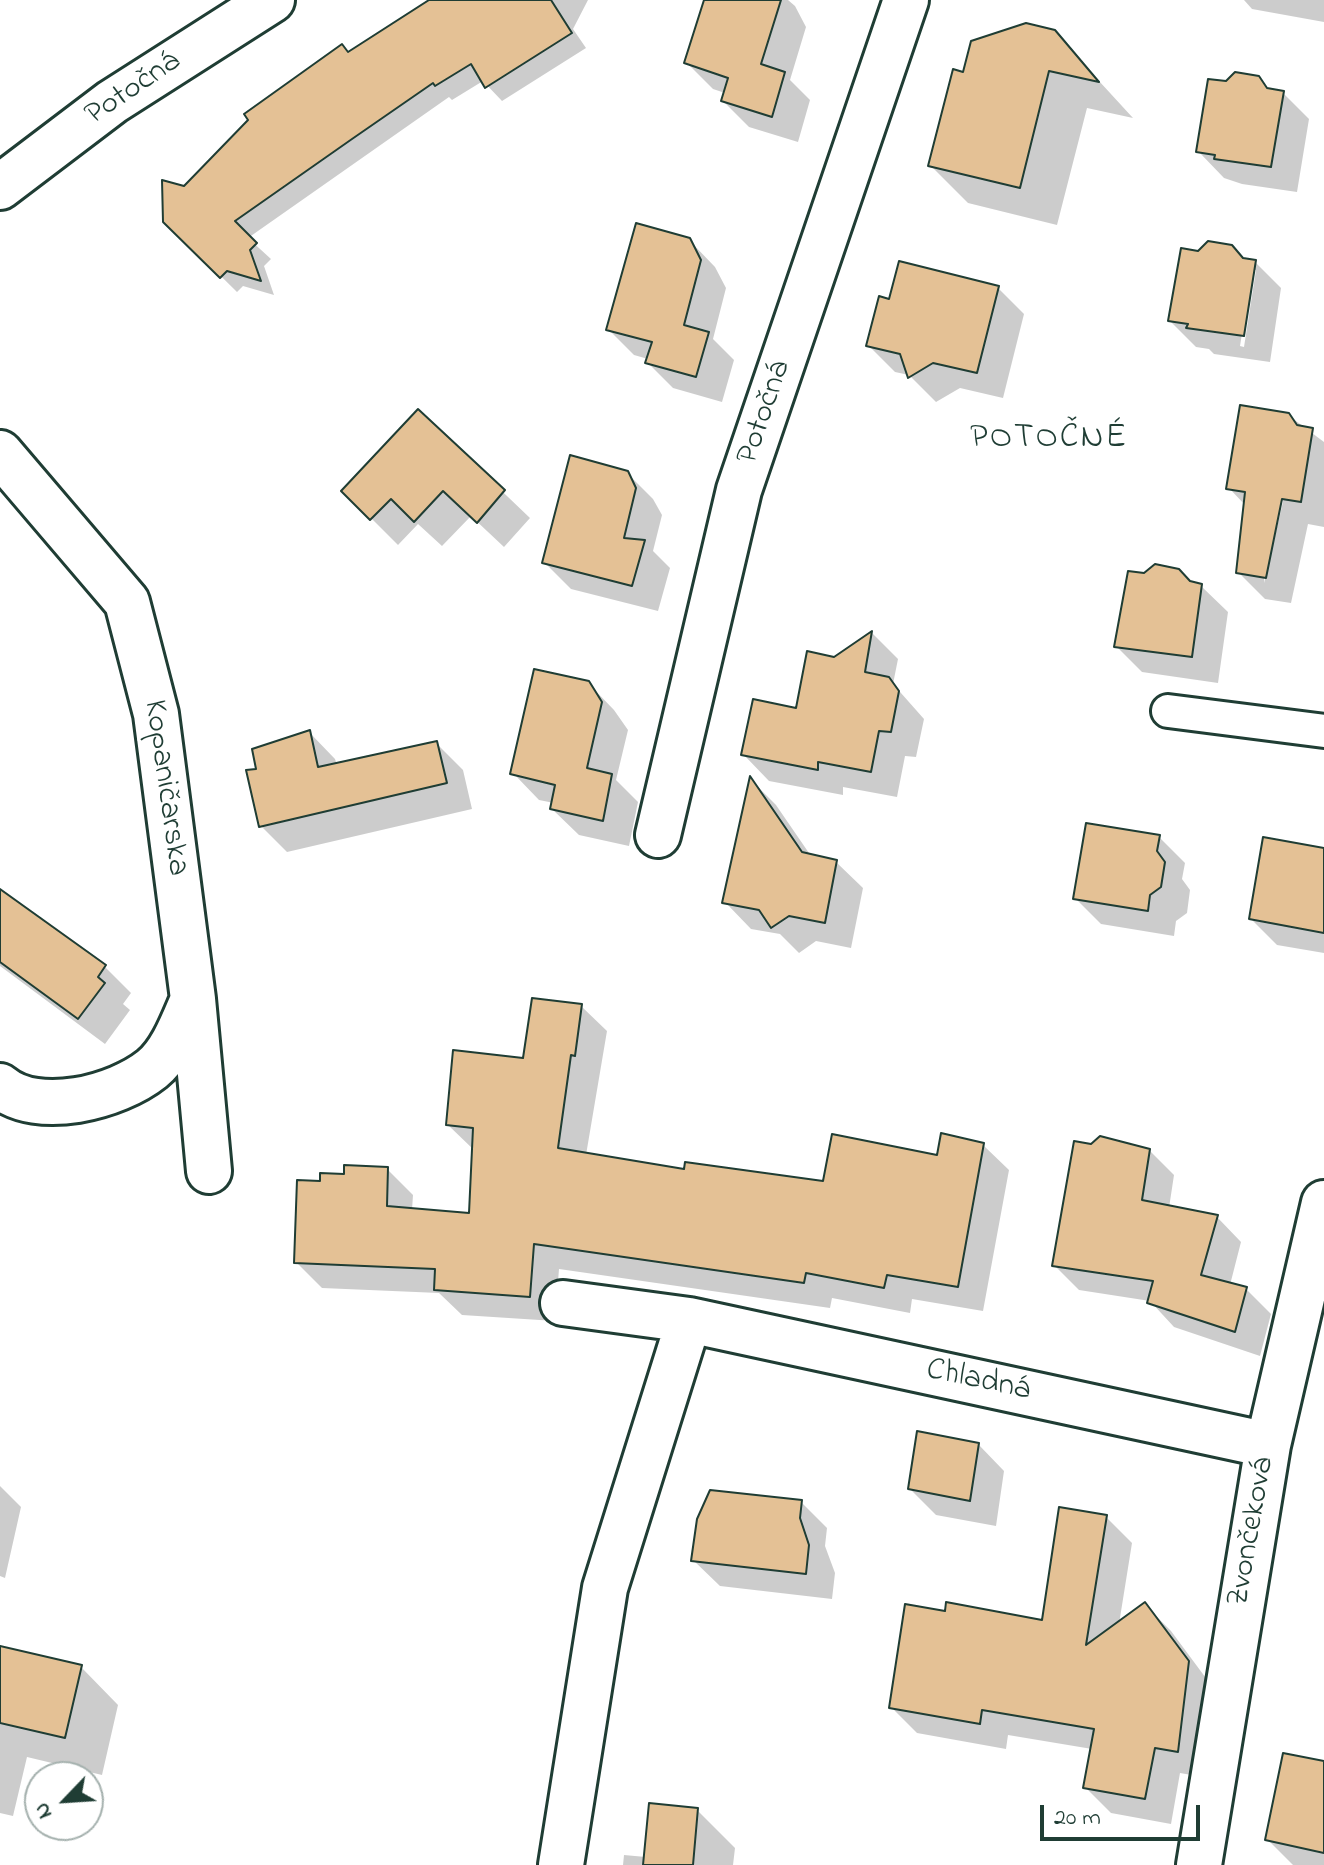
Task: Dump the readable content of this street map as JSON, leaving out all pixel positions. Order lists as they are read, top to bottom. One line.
{"streets":{"street":["Potočná","Kopaničarska","Chladná","Zvončeková"]},"crossings":[["Chladná","Zvončeková"]],"districts":["POTOČNÉ"],"scale_bar":"20 m","north":"bottom left"}
